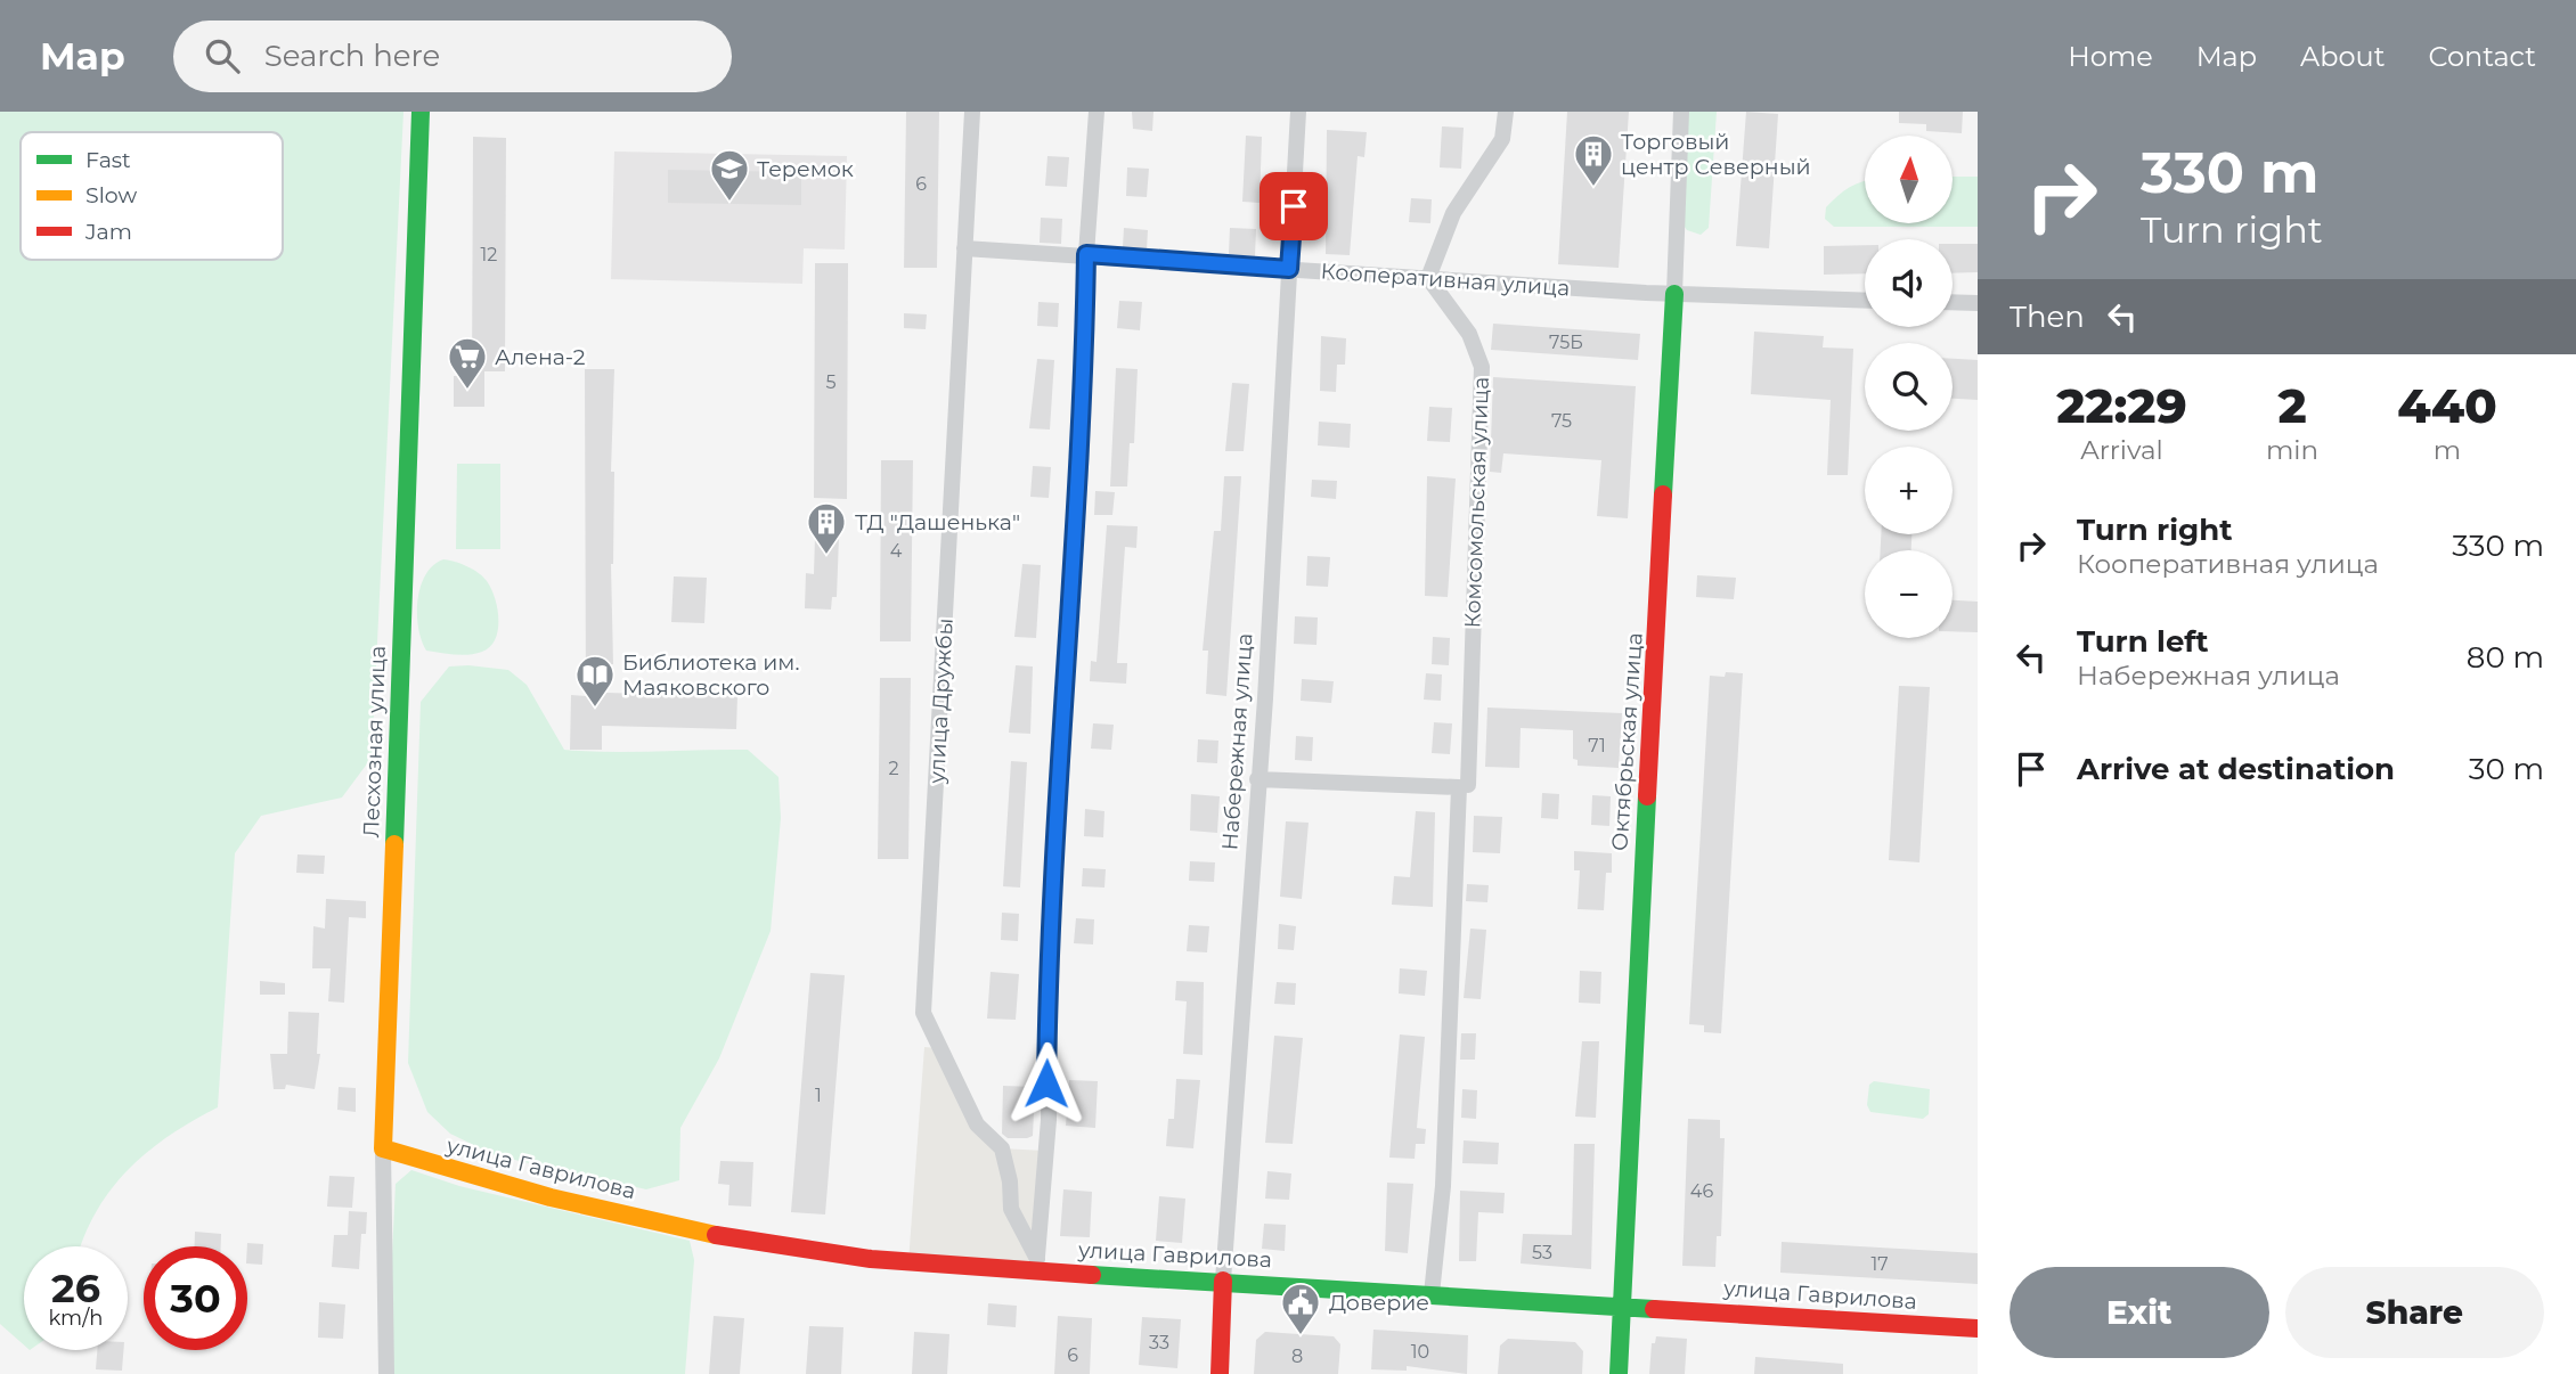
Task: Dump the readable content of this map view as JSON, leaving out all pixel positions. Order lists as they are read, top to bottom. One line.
{"streets":{"street":["Кооперативная улица","Комсомольская улица","улица Дружбы","Лесхозная улица","Набережная улица","Октябрьская улица","улица Гаврилова"]},"crossings":[["Кооперативная улица","Комсомольская улица"],["Кооперативная улица","улица Дружбы"],["Кооперативная улица","Набережная улица"],["Кооперативная улица","Октябрьская улица"],["Комсомольская улица","улица Гаврилова"],["улица Дружбы","улица Гаврилова"],["Лесхозная улица","улица Гаврилова"],["Набережная улица","улица Гаврилова"],["Октябрьская улица","улица Гаврилова"]],"places":{"building":["Торговый центр Северный","ТД \"Дашенька\""],"school or university":["Теремок"],"supermarket":["Алена-2"],"library":["Библиотека им. Маяковского"],"public building":["Доверие"]},"house_numbers":["6","12","75Б","5","75","4","71","2","1","46","53","17","33","10","6","8"],"legend":["Fast","Slow","Jam"],"north":"top","page":{"header":"Map","search":"Search here","nav":["Home","Map","About","Contact"],"turn":["330 m","Turn right"],"map_buttons":["+","−"],"then":"Then","eta":["22:29","Arrival","2","min","440","m"],"list":[{"name":"Turn right","note":"Кооперативная улица","value":"330 m"},{"name":"Turn left","note":"Набережная улица","value":"80 m"},{"name":"Arrive at destination","value":"30 m"}],"speed":"26 km/h","limit":"30","buttons":["Exit","Share"]}}
